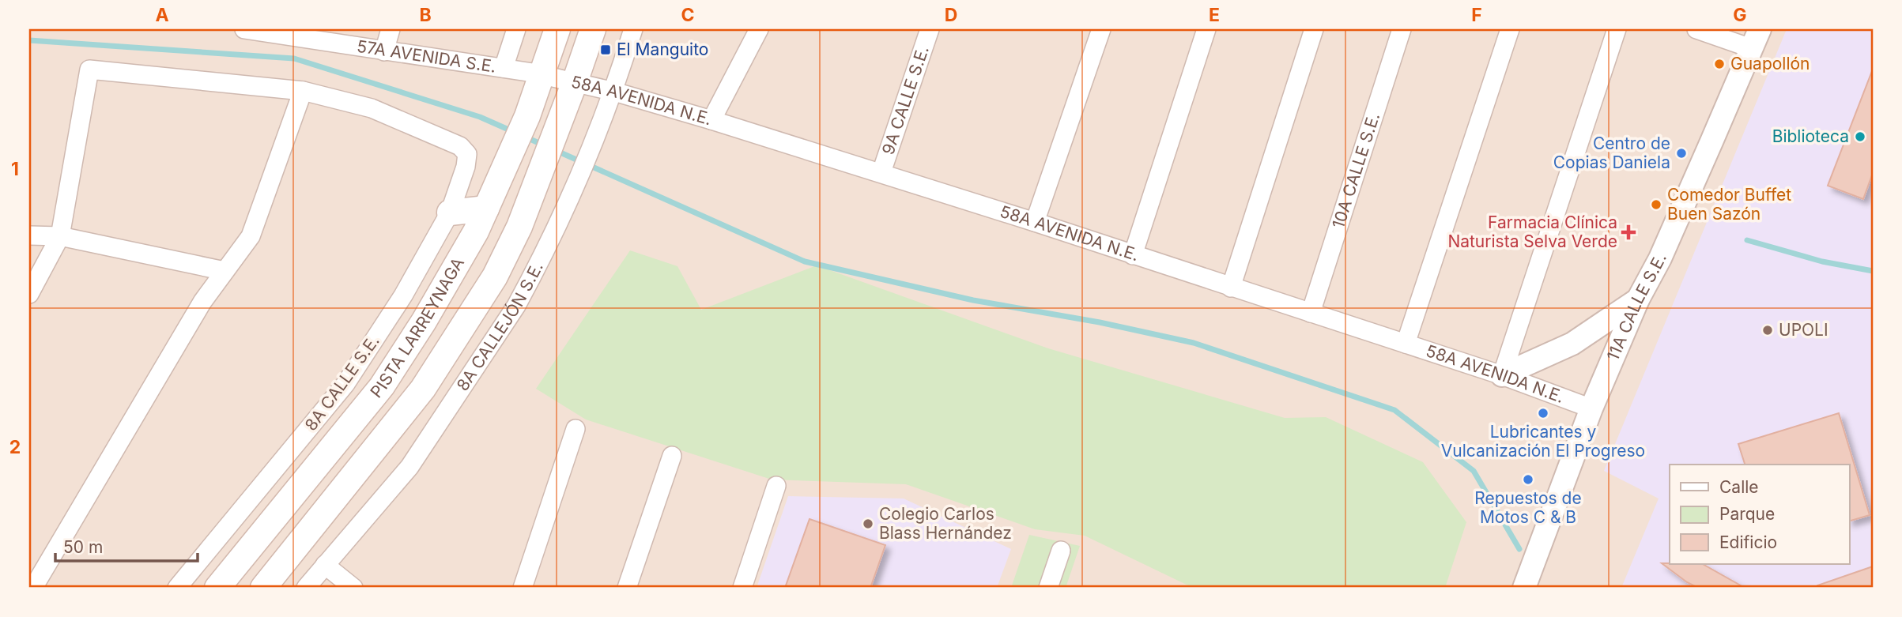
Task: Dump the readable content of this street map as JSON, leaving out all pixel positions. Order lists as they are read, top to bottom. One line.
{"streets":{"main road":["PISTA LARREYNAGA"],"street":["57A AVENIDA S.E.","9A CALLE S.E.","58A AVENIDA N.E.","10A CALLE S.E.","11A CALLE S.E.","8A CALLEJÓN S.E.","8A CALLE S.E."]},"crossings":[["57A AVENIDA S.E.","58A AVENIDA N.E."],["57A AVENIDA S.E.","PISTA LARREYNAGA"],["9A CALLE S.E.","58A AVENIDA N.E."],["58A AVENIDA N.E.","10A CALLE S.E."],["58A AVENIDA N.E.","11A CALLE S.E."],["58A AVENIDA N.E.","8A CALLEJÓN S.E."],["58A AVENIDA N.E.","PISTA LARREYNAGA"]],"places":{"transit":["El Manguito"],"other":["Guapollón","Biblioteca","Centro de Copias Daniela","Comedor Buffet Buen Sazón","UPOLI","Lubricantes y Vulcanización El Progreso","Repuestos de Motos C & B","Colegio Carlos Blass Hernández"],"health":["Farmacia Clínica Naturista Selva Verde"]},"legend":["Calle","Parque","Edificio"],"scale_bar":"50 m","grid":{"columns":["A","B","C","D","E","F","G"],"rows":["1","2"]}}
